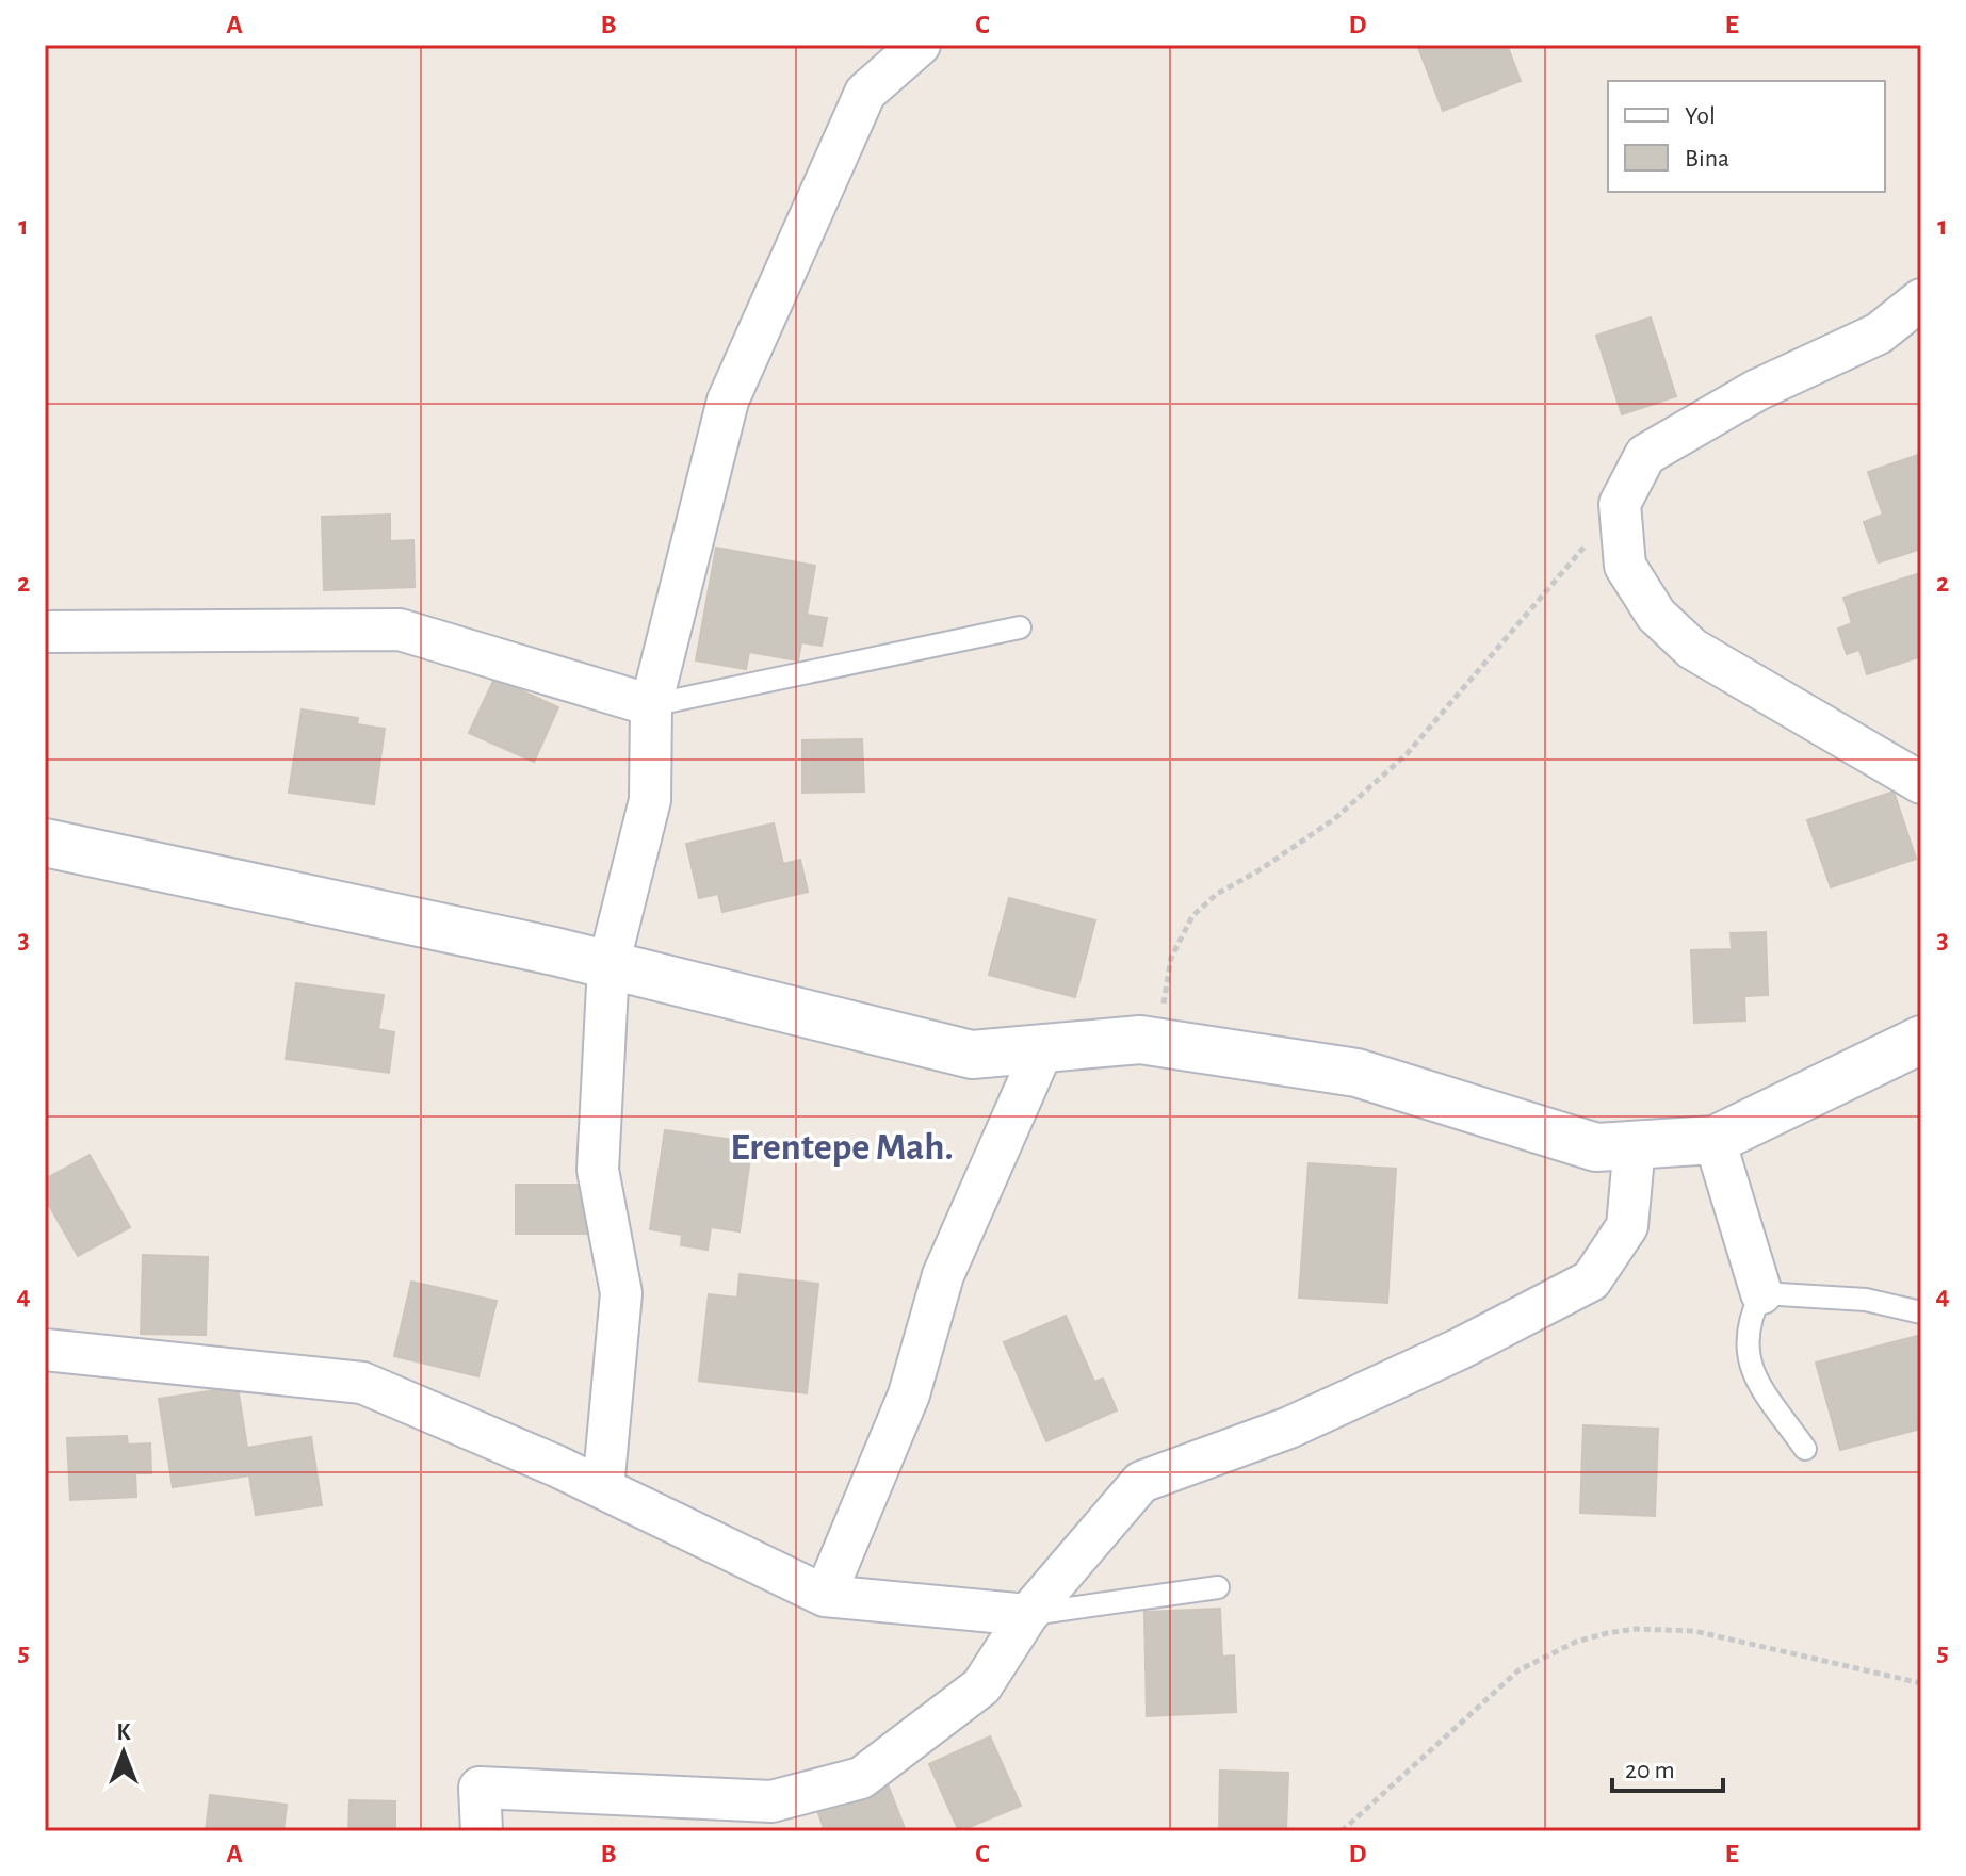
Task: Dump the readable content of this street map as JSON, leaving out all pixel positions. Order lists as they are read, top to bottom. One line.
{"districts":["Erentepe Mah."],"legend":["Yol","Bina"],"scale_bar":"20 m","north":"top","grid":{"columns":["A","B","C","D","E"],"rows":["1","2","3","4","5"]}}
